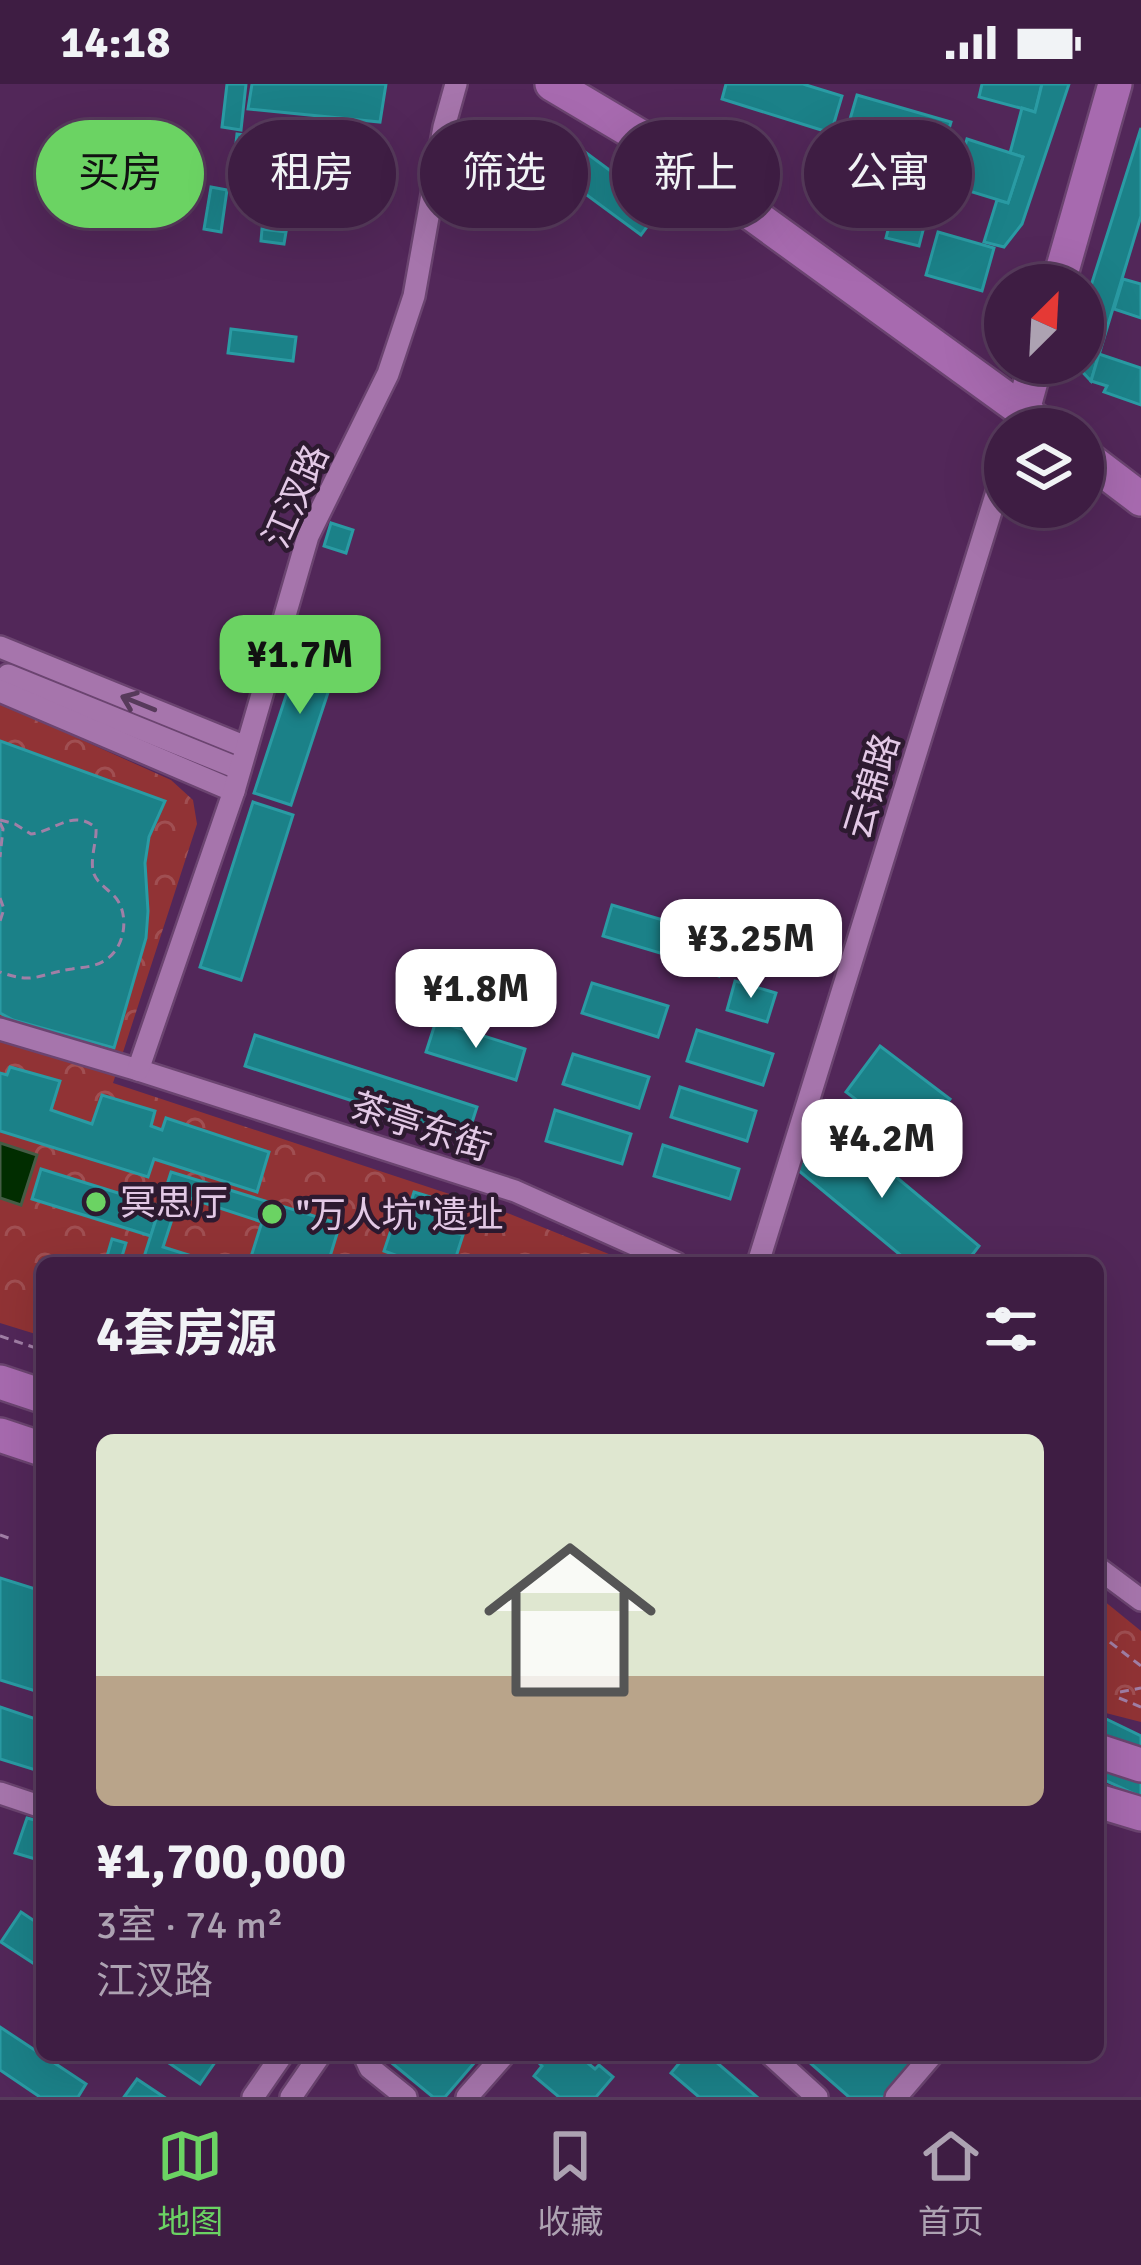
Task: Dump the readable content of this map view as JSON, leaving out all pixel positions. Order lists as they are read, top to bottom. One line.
{"streets":{"street":["江汊路","云锦路","茶亭东街"]},"crossings":[["江汊路","茶亭东街"]],"places":["冥思厅","\"万人坑\"遗址"],"north":"top right","page":{"status":"14:18","chip":["买房","租房","筛选","新上","公寓"],"price":["¥1.7M","¥3.25M","¥1.8M","¥4.2M"],"heading":"4套房源","list":[{"name":"¥1,700,000","note":"3室 · 74 m² · 江汊路"}],"tabs":["地图","收藏","首页"]}}
